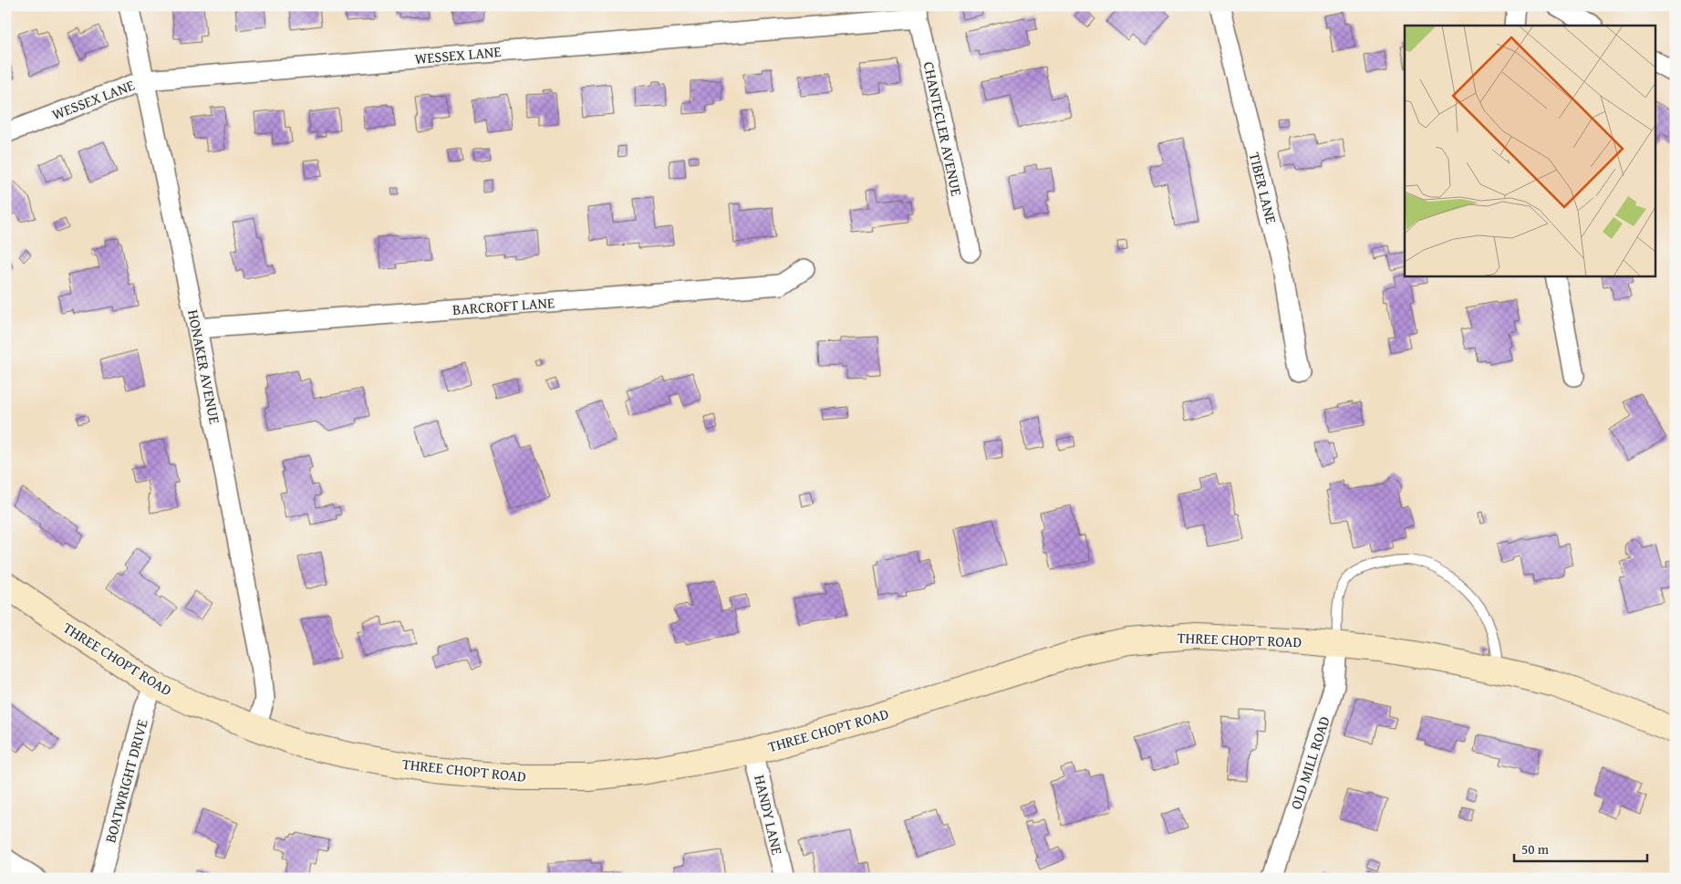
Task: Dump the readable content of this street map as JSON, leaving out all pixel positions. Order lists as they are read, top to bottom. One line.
{"streets":{"main road":["THREE CHOPT ROAD"],"street":["WESSEX LANE","CHANTECLER AVENUE","TIBER LANE","BARCROFT LANE","HONAKER AVENUE","OLD MILL ROAD","BOATWRIGHT DRIVE","HANDY LANE"]},"crossings":[["WESSEX LANE","CHANTECLER AVENUE"],["WESSEX LANE","HONAKER AVENUE"],["BARCROFT LANE","HONAKER AVENUE"],["HONAKER AVENUE","THREE CHOPT ROAD"],["THREE CHOPT ROAD","OLD MILL ROAD"],["THREE CHOPT ROAD","BOATWRIGHT DRIVE"],["THREE CHOPT ROAD","HANDY LANE"]],"scale_bar":"50 m"}
